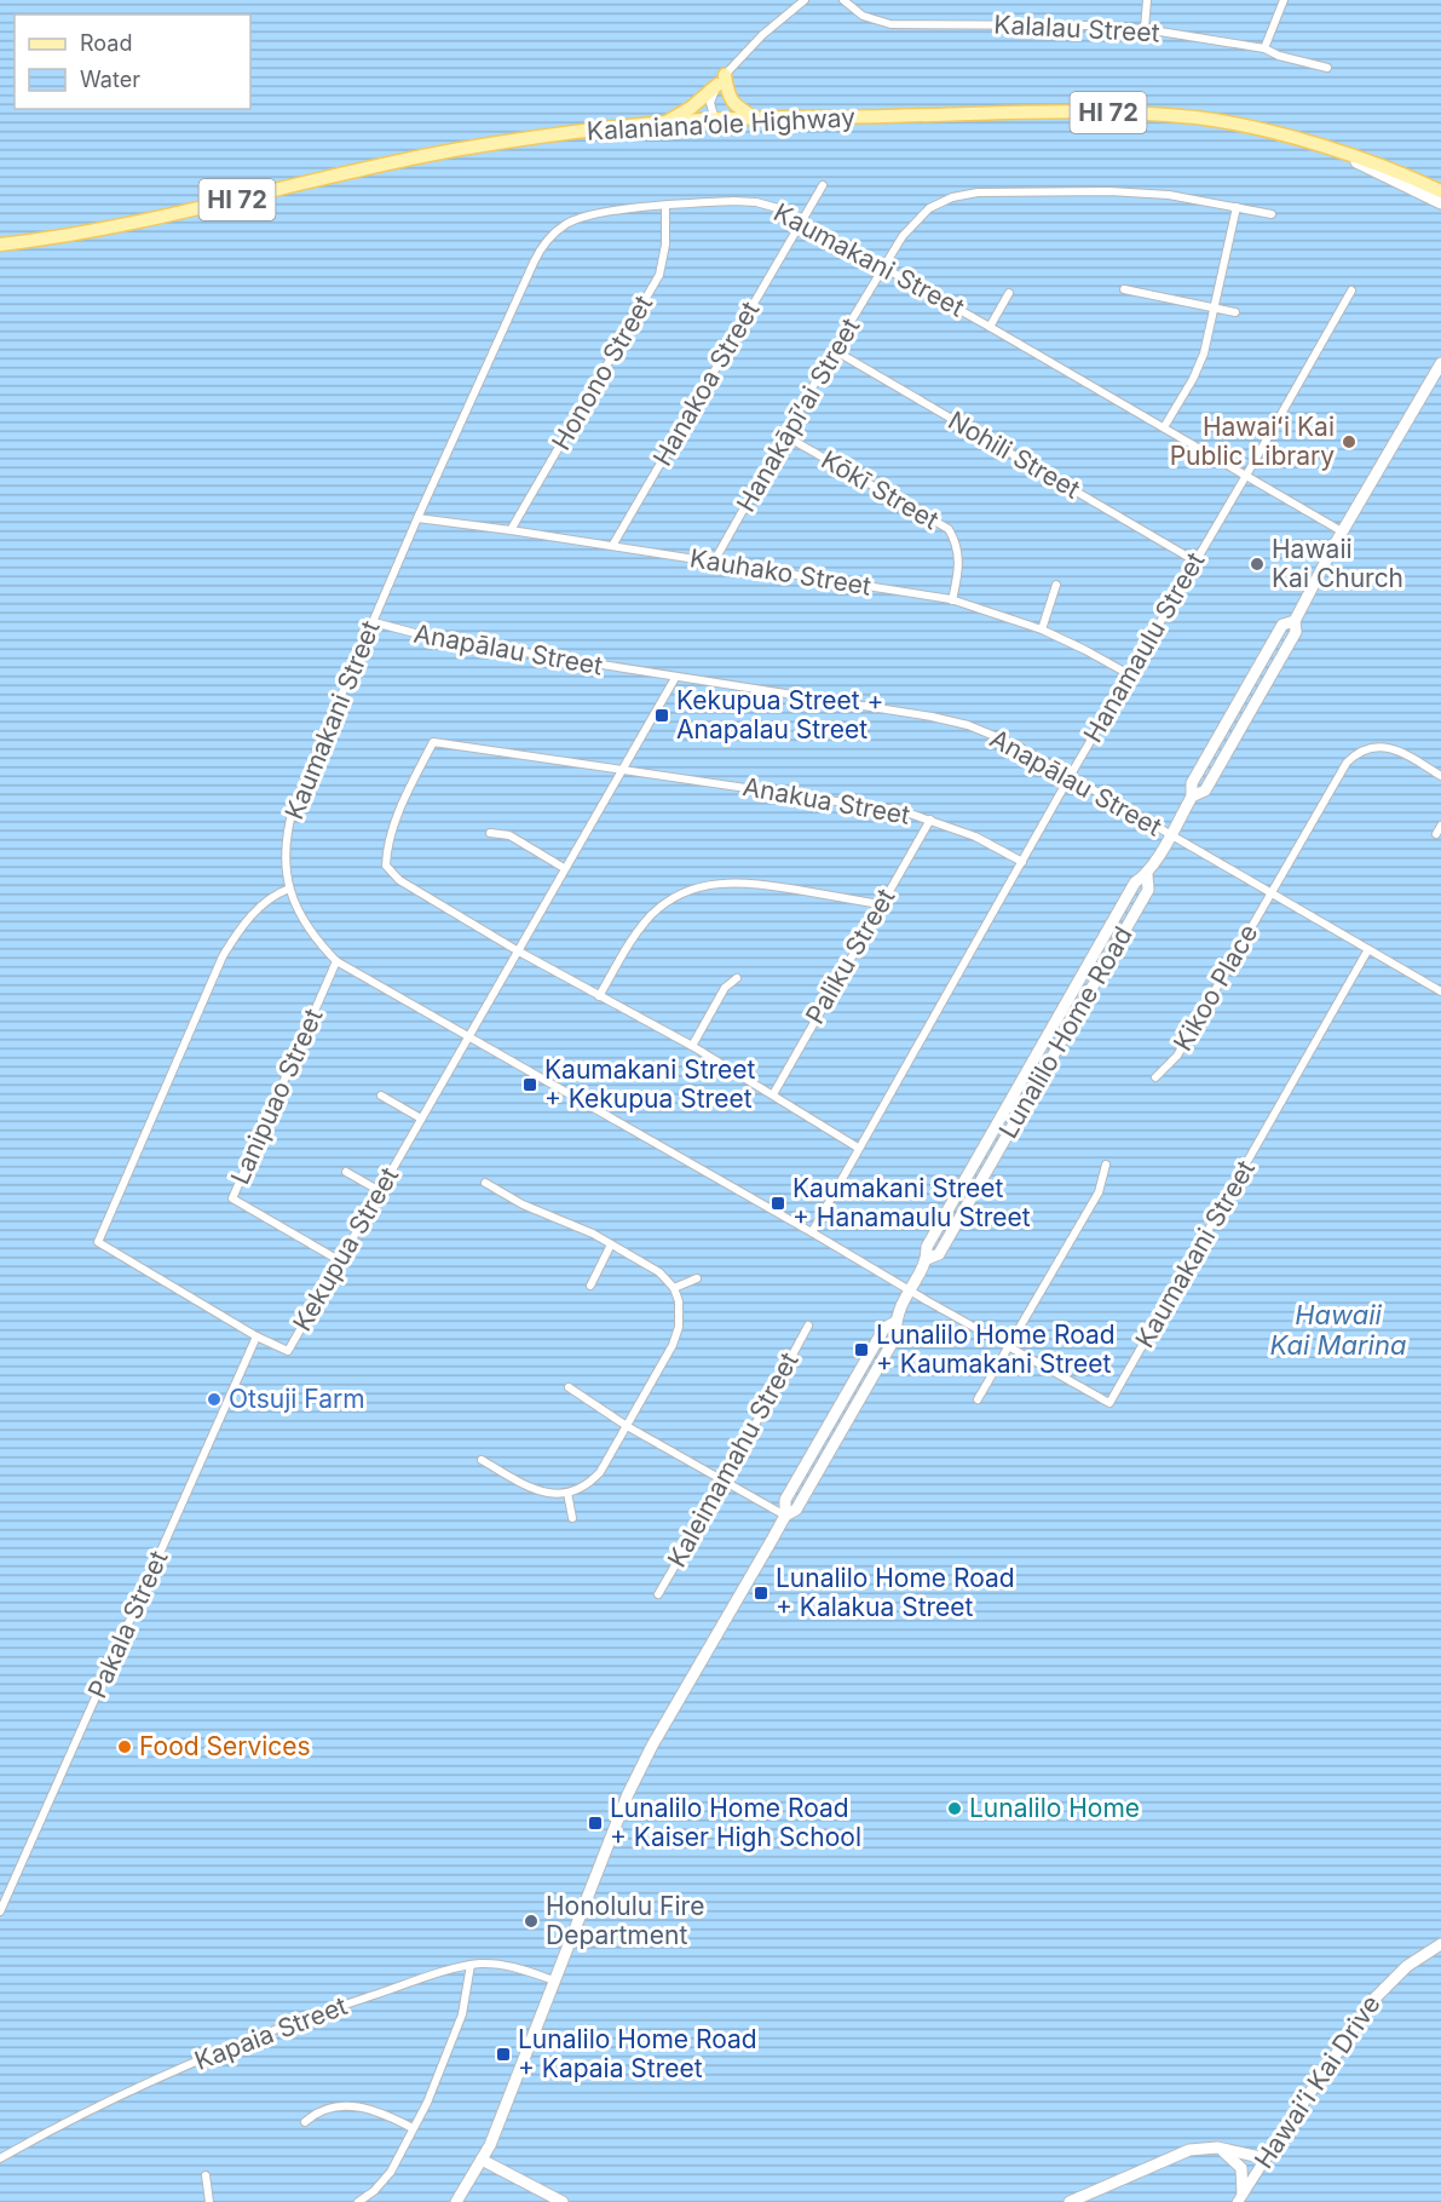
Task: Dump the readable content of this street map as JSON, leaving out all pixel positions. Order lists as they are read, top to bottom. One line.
{"streets":{"main road":["HI 72","Kalaniana’ole Highway","Lunalilo Home Road","Hawai’i Kai Drive"],"street":["Kalalau Street","Kaumakani Street","Honono Street","Hanakoa Street","Hanakāpī‘ai Street","Nohili Street","Kōkī Street","Kauhako Street","Hanamaulu Street","Anapālau Street","Anakua Street","Paliku Street","Kikoo Place","Lanipuao Street","Kekupua Street","Kaleimamahu Street","Pakala Street","Kapaia Street"]},"crossings":[["Kaumakani Street","Honono Street"],["Kaumakani Street","Hanakoa Street"],["Kaumakani Street","Hanakāpī‘ai Street"],["Kaumakani Street","Kauhako Street"],["Kaumakani Street","Hanamaulu Street"],["Kaumakani Street","Anapālau Street"],["Kaumakani Street","Lunalilo Home Road"],["Kaumakani Street","Lanipuao Street"],["Kaumakani Street","Kekupua Street"],["Honono Street","Kauhako Street"],["Hanakoa Street","Kauhako Street"],["Hanakāpī‘ai Street","Nohili Street"],["Hanakāpī‘ai Street","Kōkī Street"],["Hanakāpī‘ai Street","Kauhako Street"],["Nohili Street","Hanamaulu Street"],["Kōkī Street","Kauhako Street"],["Kauhako Street","Hanamaulu Street"],["Hanamaulu Street","Anapālau Street"],["Hanamaulu Street","Anakua Street"],["Anapālau Street","Kikoo Place"],["Anapālau Street","Lunalilo Home Road"],["Anapālau Street","Kekupua Street"],["Anakua Street","Paliku Street"],["Anakua Street","Kekupua Street"],["Lunalilo Home Road","Kapaia Street"],["Lanipuao Street","Kekupua Street"],["Kekupua Street","Pakala Street"]],"water":["Hawaii Kai Marina"],"places":{"other":["Hawaiʻi Kai Public Library","Hawaii Kai Church","Otsuji Farm","Food Services","Lunalilo Home","Honolulu Fire Department"],"transit":["Kekupua Street + Anapalau Street","Kaumakani Street + Kekupua Street","Kaumakani Street + Hanamaulu Street","Lunalilo Home Road + Kaumakani Street","Lunalilo Home Road + Kalakua Street","Lunalilo Home Road + Kaiser High School","Lunalilo Home Road + Kapaia Street"]},"legend":["Road","Water"]}
